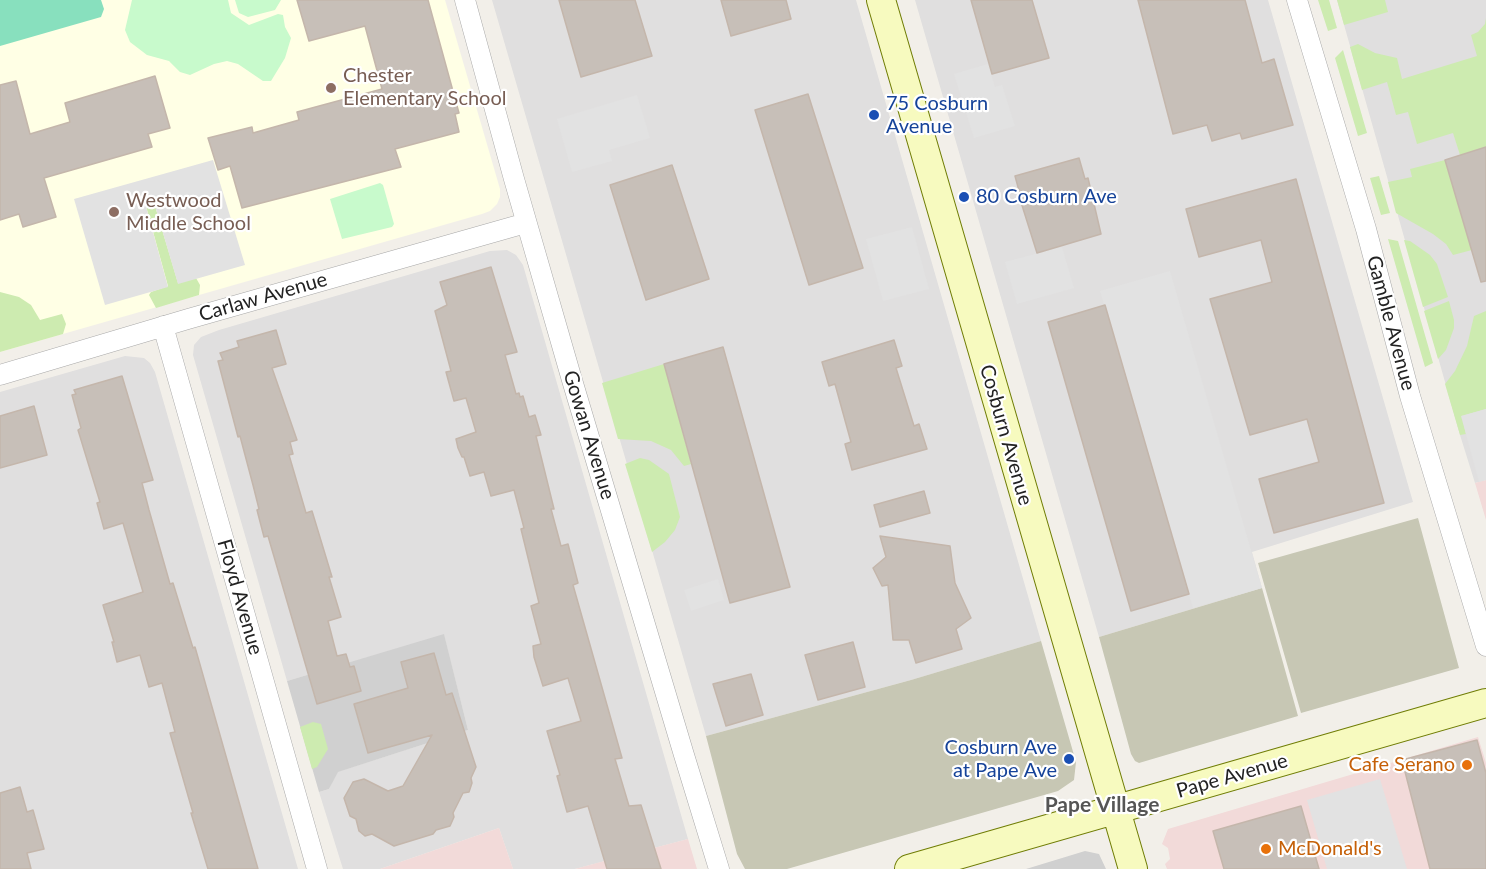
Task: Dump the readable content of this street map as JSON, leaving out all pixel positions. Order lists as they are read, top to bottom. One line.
{"streets":{"street":["Carlaw Avenue","Gamble Avenue","Gowan Avenue","Cosburn Avenue","Floyd Avenue","Pape Avenue"]},"crossings":[["Carlaw Avenue","Gowan Avenue"],["Carlaw Avenue","Floyd Avenue"],["Cosburn Avenue","Pape Avenue"]],"districts":["Pape Village"],"places":["Chester Elementary School","75 Cosburn Avenue","80 Cosburn Ave","Westwood Middle School","Cosburn Ave at Pape Ave","Cafe Serano","McDonald's"]}
